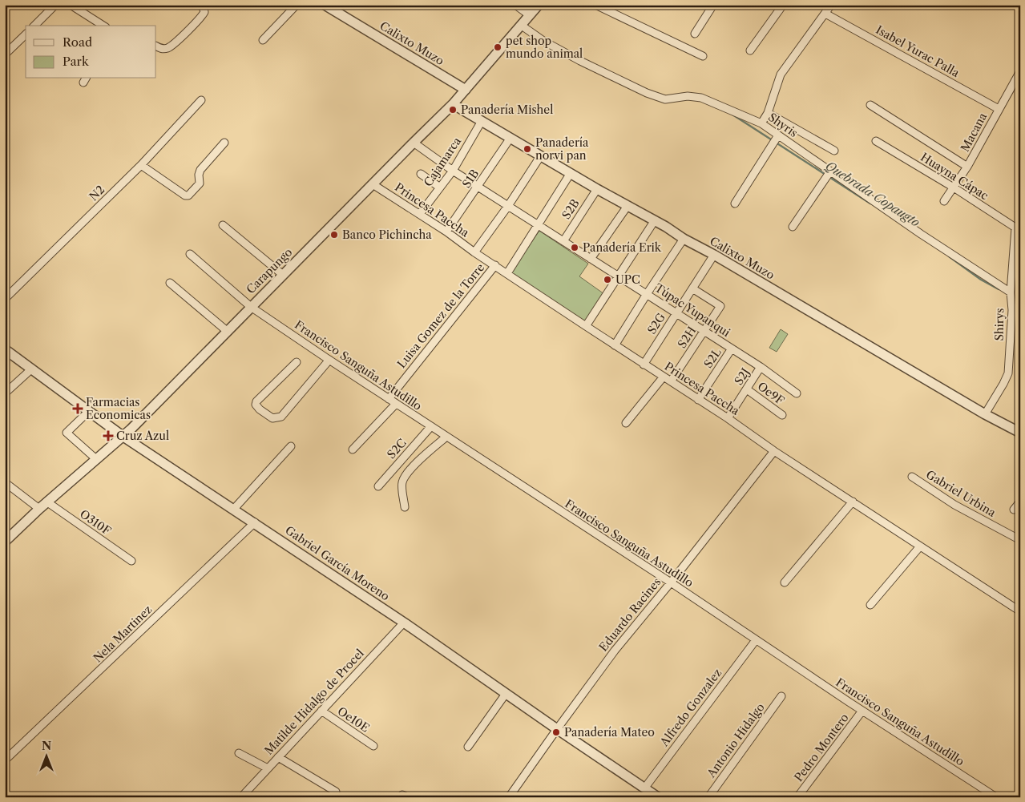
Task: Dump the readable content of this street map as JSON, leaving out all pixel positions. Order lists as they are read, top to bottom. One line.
{"streets":{"street":["Calixto Muzo","Isabel Yurac Palla","Shyris","Macana","Cajamarca","Huayna Cápac","S1B","N2","S2B","Princesa Paccha","Carapungo","Túpac Yupanqui","Luisa Gomez de la Torre","S2G","Shirys","S2H","S2L","Francisco Sanguña Astudillo","S2J","Oe9F","S2C","Gabriel Urbina","O310F","Gabriel García Moreno","Eduardo Racines","Nela Martinez","Matilde Hidalgo de Procel","Alfredo Gonzalez","Oe10E","Antonio Hidalgo","Pedro Montero"]},"crossings":[["Calixto Muzo","Cajamarca"],["Calixto Muzo","S1B"],["Calixto Muzo","S2B"],["Calixto Muzo","Carapungo"],["Calixto Muzo","S2G"],["Calixto Muzo","Shirys"],["Isabel Yurac Palla","Macana"],["Shyris","Carapungo"],["Shyris","Shirys"],["Macana","Huayna Cápac"],["Cajamarca","Princesa Paccha"],["Cajamarca","Túpac Yupanqui"],["Huayna Cápac","Shirys"],["S1B","Princesa Paccha"],["S1B","Túpac Yupanqui"],["S2B","Túpac Yupanqui"],["Princesa Paccha","Carapungo"],["Princesa Paccha","Luisa Gomez de la Torre"],["Princesa Paccha","S2G"],["Princesa Paccha","S2H"],["Princesa Paccha","S2L"],["Princesa Paccha","S2J"],["Princesa Paccha","Eduardo Racines"],["Carapungo","Túpac Yupanqui"],["Carapungo","Francisco Sanguña Astudillo"],["Carapungo","O310F"],["Carapungo","Gabriel García Moreno"],["Túpac Yupanqui","S2G"],["Túpac Yupanqui","S2H"],["Túpac Yupanqui","S2L"],["Túpac Yupanqui","S2J"],["Luisa Gomez de la Torre","Francisco Sanguña Astudillo"],["S2G","S2H"],["Francisco Sanguña Astudillo","S2C"],["Francisco Sanguña Astudillo","Eduardo Racines"],["Francisco Sanguña Astudillo","Alfredo Gonzalez"],["Francisco Sanguña Astudillo","Pedro Montero"],["S2J","Oe9F"],["Gabriel García Moreno","Eduardo Racines"],["Gabriel García Moreno","Nela Martinez"],["Gabriel García Moreno","Matilde Hidalgo de Procel"],["Gabriel García Moreno","Alfredo Gonzalez"],["Matilde Hidalgo de Procel","Oe10E"]],"water":["Quebrada Copaugto"],"places":{"other":["pet shop mundo animal","Panadería Mishel","Panadería norvi pan","Banco Pichincha","Panadería Erik","UPC","Panadería Mateo"],"health":["Farmacias Economicas","Cruz Azul"]},"legend":["Road","Park"],"north":"top"}
